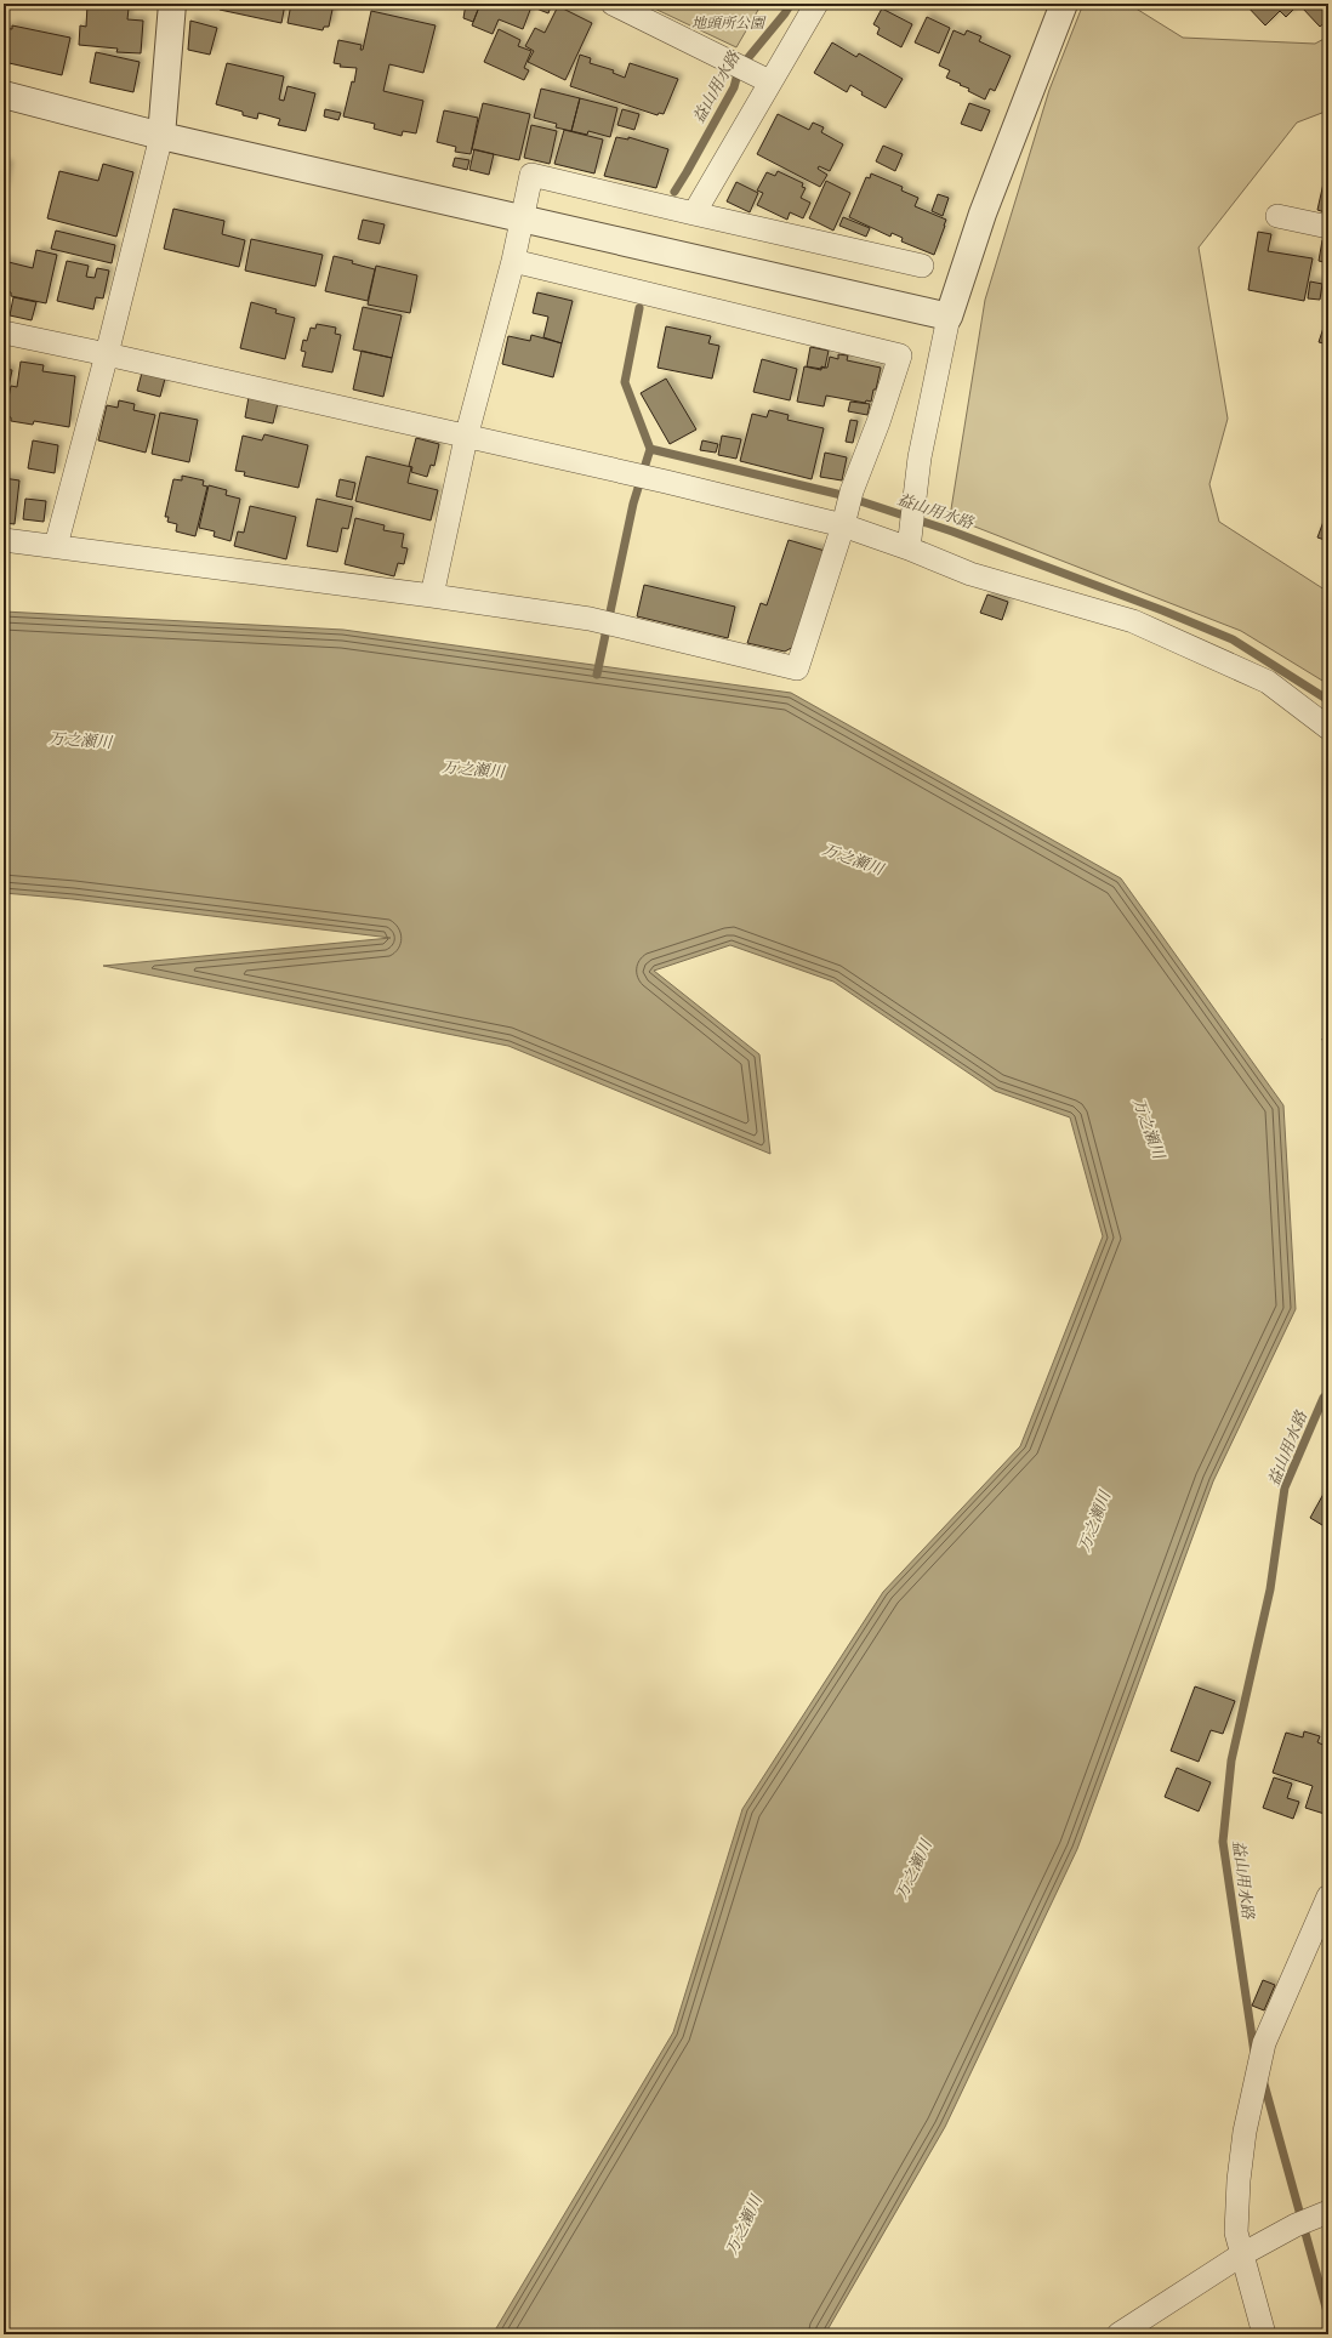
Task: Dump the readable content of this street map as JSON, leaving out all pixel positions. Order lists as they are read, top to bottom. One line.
{"water":["益山用水路","万之瀬川"],"parks":["地頭所公園"]}
